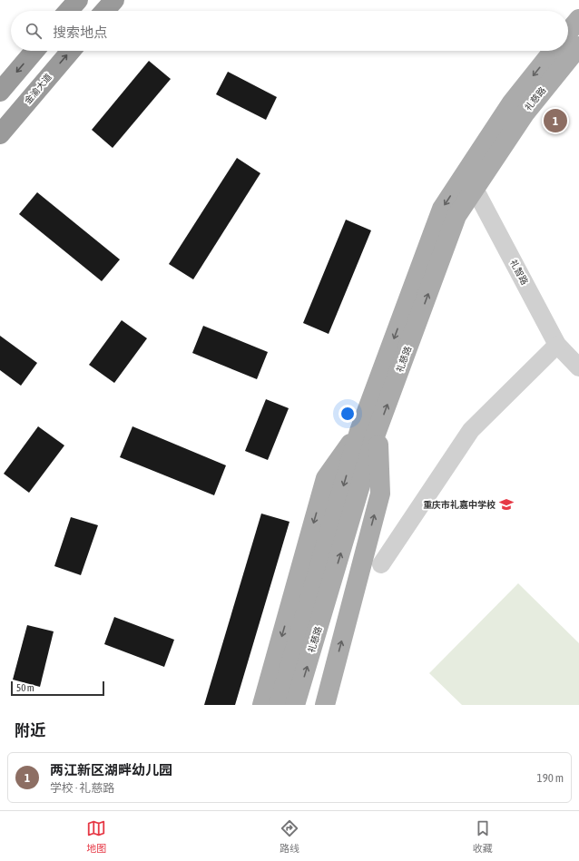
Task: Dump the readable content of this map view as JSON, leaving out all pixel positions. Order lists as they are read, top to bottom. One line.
{"streets":{"highway":["金渝大道"],"main road":["礼慈路"],"street":["礼智路"]},"crossings":[["礼慈路","礼智路"]],"places":{"school or university":["重庆市礼嘉中学校"]},"scale_bar":"50 m","page":{"search":"搜索地点","pins":"1","scale":"50 m","heading":"附近","list":[{"mark":"1","name":"两江新区湖畔幼儿园","note":"学校 · 礼慈路","value":"190 m"}],"nav":["地图","路线","收藏"]}}
